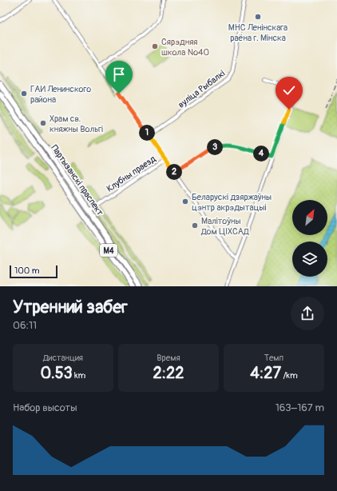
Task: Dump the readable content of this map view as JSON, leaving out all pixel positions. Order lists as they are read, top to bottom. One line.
{"streets":{"main road":["Партызанскі праспект","М4"],"street":["вуліца Рыбалкі","Клубны праезд"]},"crossings":[["Клубны праезд","Партызанскі праспект"]],"places":["МНС Ленінскага раёна г. Мінска","Сярэдняя школа №40","ГАИ Ленинского района","Храм св. княжны Вольгі","Беларускі дзяржаўны цэнтр акрэдытацыі","Малітоўны Дом ЦІХСАД"],"scale_bar":"100 m","north":"top right","page":{"pins":["1","3","4","2"],"scale":"100 m","heading":["Утренний забег","06:11"],"stats":[["Дистанция","0.53 km"],["Время","2:22"],["Темп","4:27 /km"]],"chart":["Набор высоты","163–167 m"]}}
